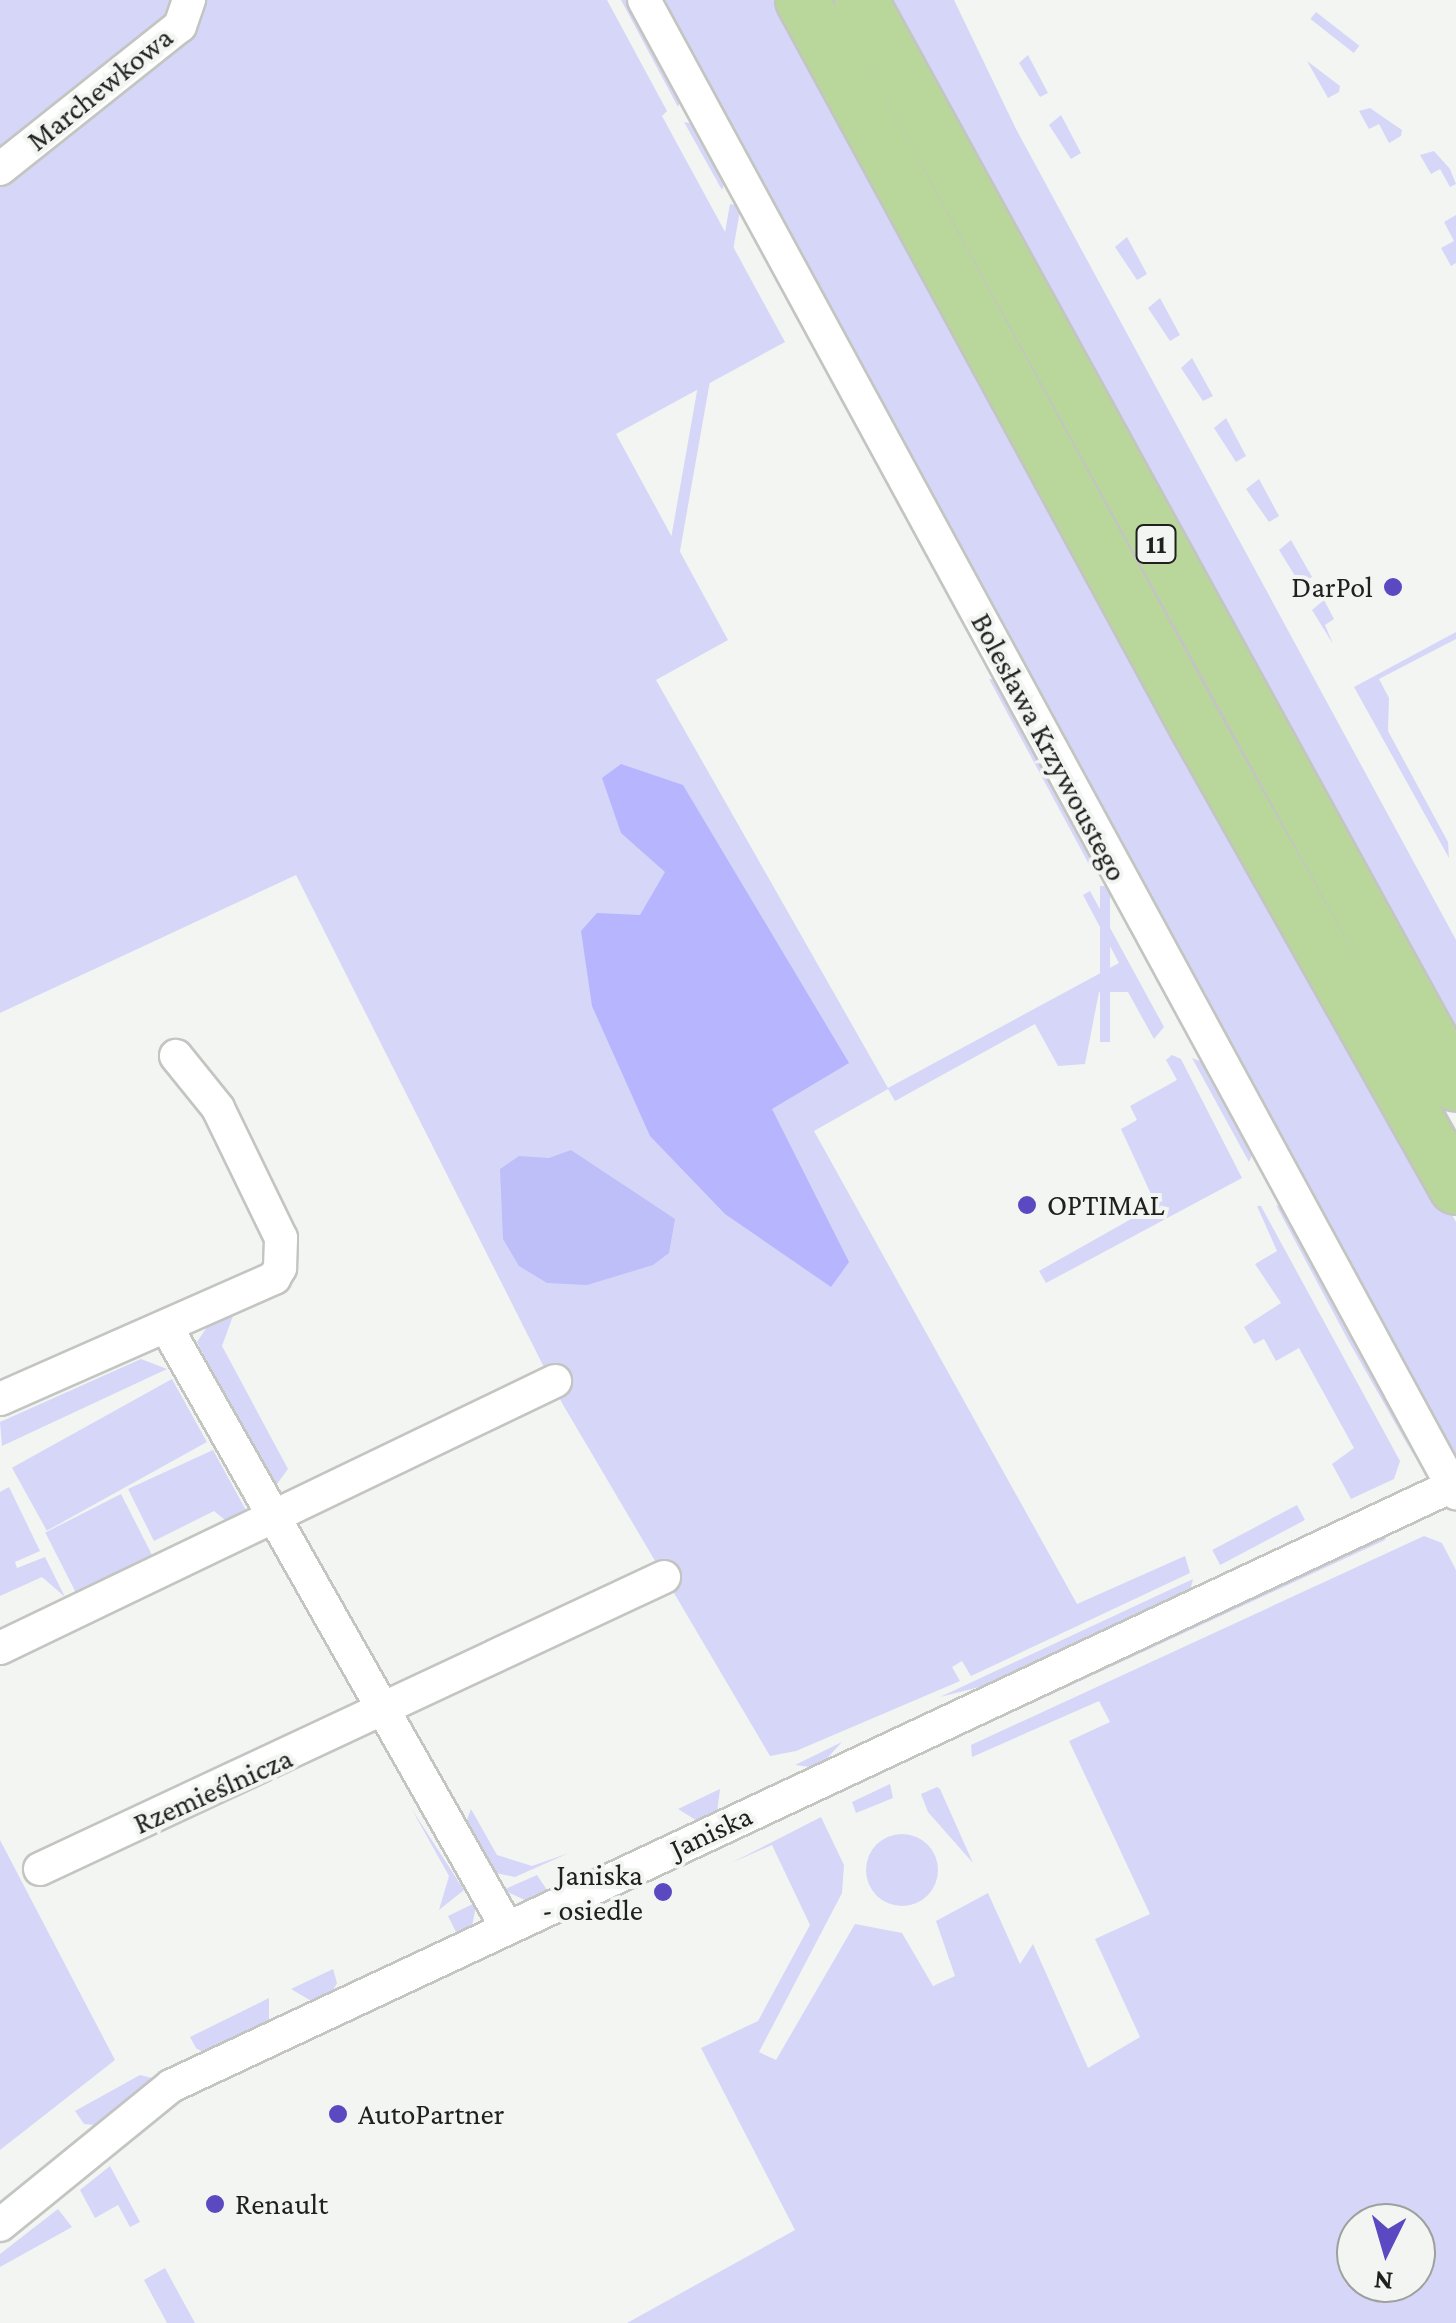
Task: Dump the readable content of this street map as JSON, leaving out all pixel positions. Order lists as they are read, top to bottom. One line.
{"streets":{"main road":["11"],"street":["Marchewkowa","Bolesława Krzywoustego","Rzemieślnicza","Janiska"]},"crossings":[["Bolesława Krzywoustego","Janiska"]],"places":["DarPol","OPTIMAL","Janiska - osiedle","AutoPartner","Renault"],"north":"bottom"}
